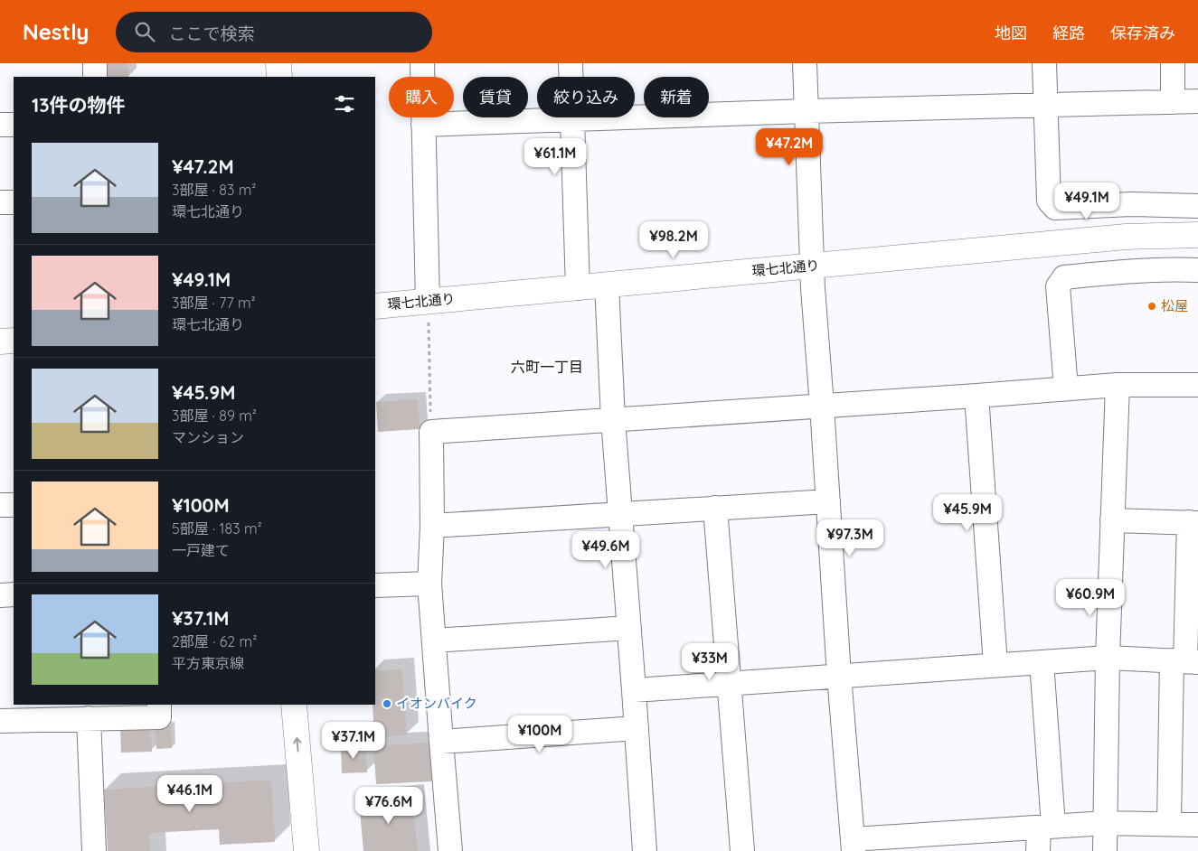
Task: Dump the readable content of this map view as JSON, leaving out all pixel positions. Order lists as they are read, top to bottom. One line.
{"streets":{"street":["環七北通り"]},"districts":["六町一丁目"],"places":["松屋","イオンバイク"],"page":{"header":"Nestly","search":"ここで検索","nav":["地図","経路","保存済み"],"chip":["購入","賃貸","絞り込み","新着"],"heading":"13件の物件","price":["¥47.2M","¥61.1M","¥49.1M","¥98.2M","¥45.9M","¥97.3M","¥49.6M","¥60.9M","¥33M","¥100M","¥37.1M","¥46.1M","¥76.6M"],"list":[{"name":"¥47.2M","note":"3部屋 · 83 m² · 環七北通り"},{"name":"¥49.1M","note":"3部屋 · 77 m² · 環七北通り"},{"name":"¥45.9M","note":"3部屋 · 89 m² · マンション"},{"name":"¥100M","note":"5部屋 · 183 m² · 一戸建て"},{"name":"¥37.1M","note":"2部屋 · 62 m² · 平方東京線"}]}}
